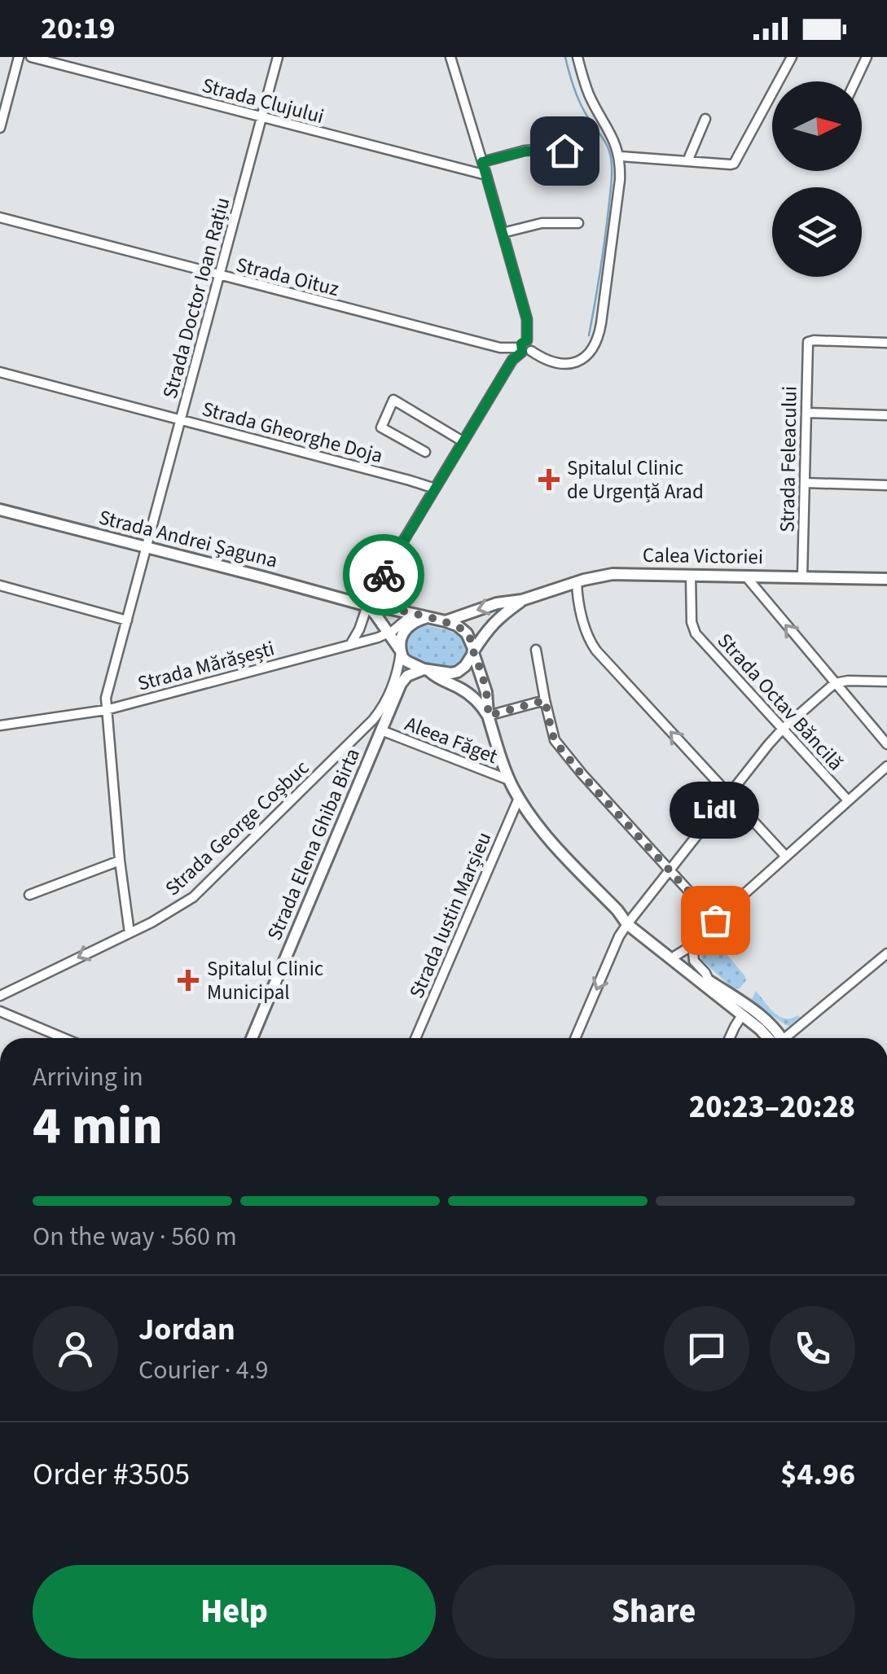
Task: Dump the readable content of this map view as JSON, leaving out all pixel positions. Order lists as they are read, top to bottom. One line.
{"streets":{"main road":["Strada Andrei Șaguna","Calea Victoriei","Strada Elena Ghiba Birta"],"street":["Strada Clujului","Strada Oituz","Strada Doctor Ioan Rațiu","Strada Gheorghe Doja","Strada Feleacului","Strada Mărășești","Strada Octav Băncilă","Aleea Făget","Strada George Coșbuc","Strada Iustin Marșieu"]},"crossings":[["Strada Clujului","Strada Doctor Ioan Rațiu"],["Strada Oituz","Strada Doctor Ioan Rațiu"],["Strada Doctor Ioan Rațiu","Strada Gheorghe Doja"],["Strada Doctor Ioan Rațiu","Strada Andrei Șaguna"],["Strada Doctor Ioan Rațiu","Strada Mărășești"],["Strada Doctor Ioan Rațiu","Strada George Coșbuc"],["Strada Feleacului","Calea Victoriei"],["Strada Andrei Șaguna","Calea Victoriei"],["Strada Andrei Șaguna","Strada Mărășești"],["Strada Andrei Șaguna","Strada George Coșbuc"],["Strada Andrei Șaguna","Strada Elena Ghiba Birta"],["Calea Victoriei","Strada Octav Băncilă"],["Calea Victoriei","Strada George Coșbuc"],["Calea Victoriei","Strada Elena Ghiba Birta"],["Aleea Făget","Strada Elena Ghiba Birta"],["Strada George Coșbuc","Strada Elena Ghiba Birta"]],"places":{"health":["Spitalul Clinic de Urgență Arad","Spitalul Clinic Municipal"],"other":["Lidl"]},"north":"right","page":{"status":"20:19","bubble":"Lidl","heading":["4 min","Arriving in","20:23–20:28"],"panel":["Jordan","Courier · 4.9","Order #3505","$4.96"],"bar":"On the way · 560 m","buttons":["Help","Share"]}}
